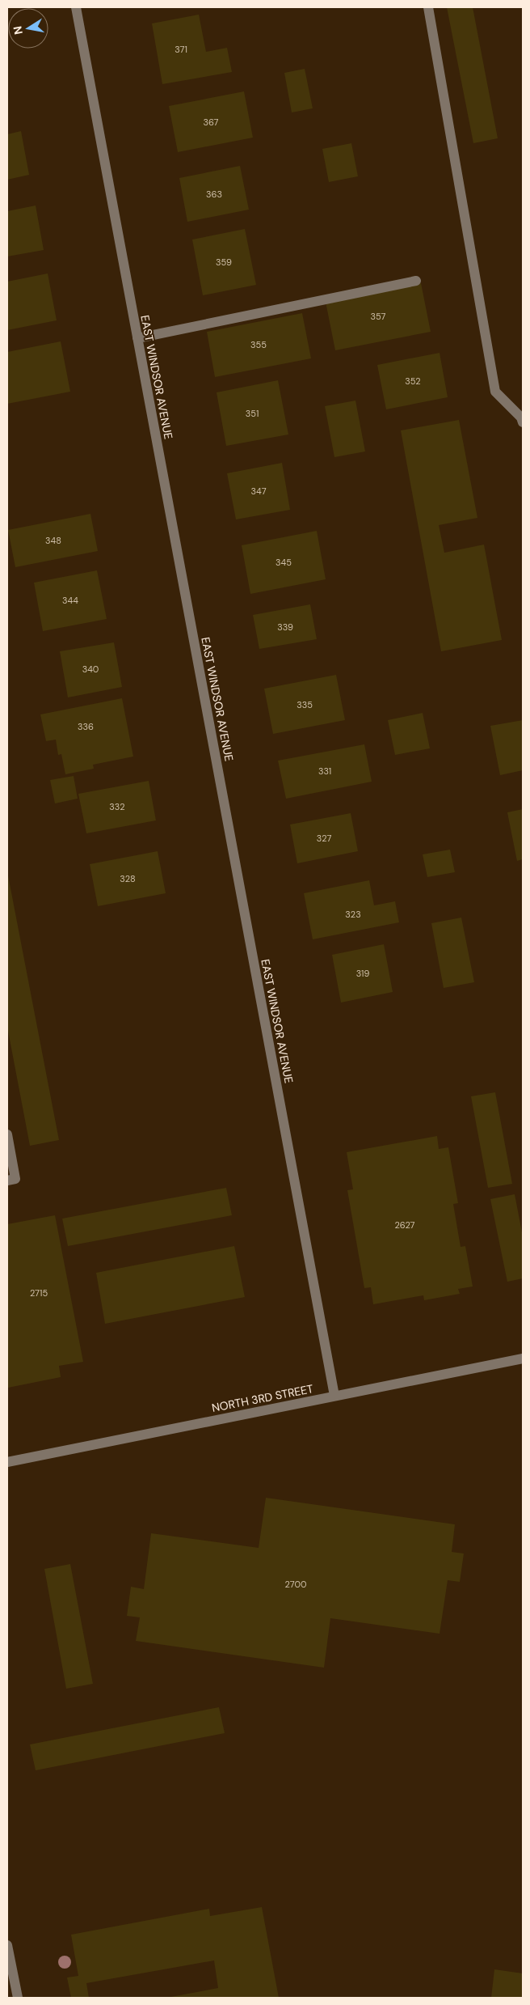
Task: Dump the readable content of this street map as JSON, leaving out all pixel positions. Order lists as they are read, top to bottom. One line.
{"streets":{"street":["EAST WINDSOR AVENUE","NORTH 3RD STREET"]},"crossings":[["EAST WINDSOR AVENUE","NORTH 3RD STREET"]],"house_numbers":["371","367","363","359","357","355","352","351","347","348","345","344","339","340","335","336","331","332","327","328","323","319","2627","2715","2700"],"north":"left"}
